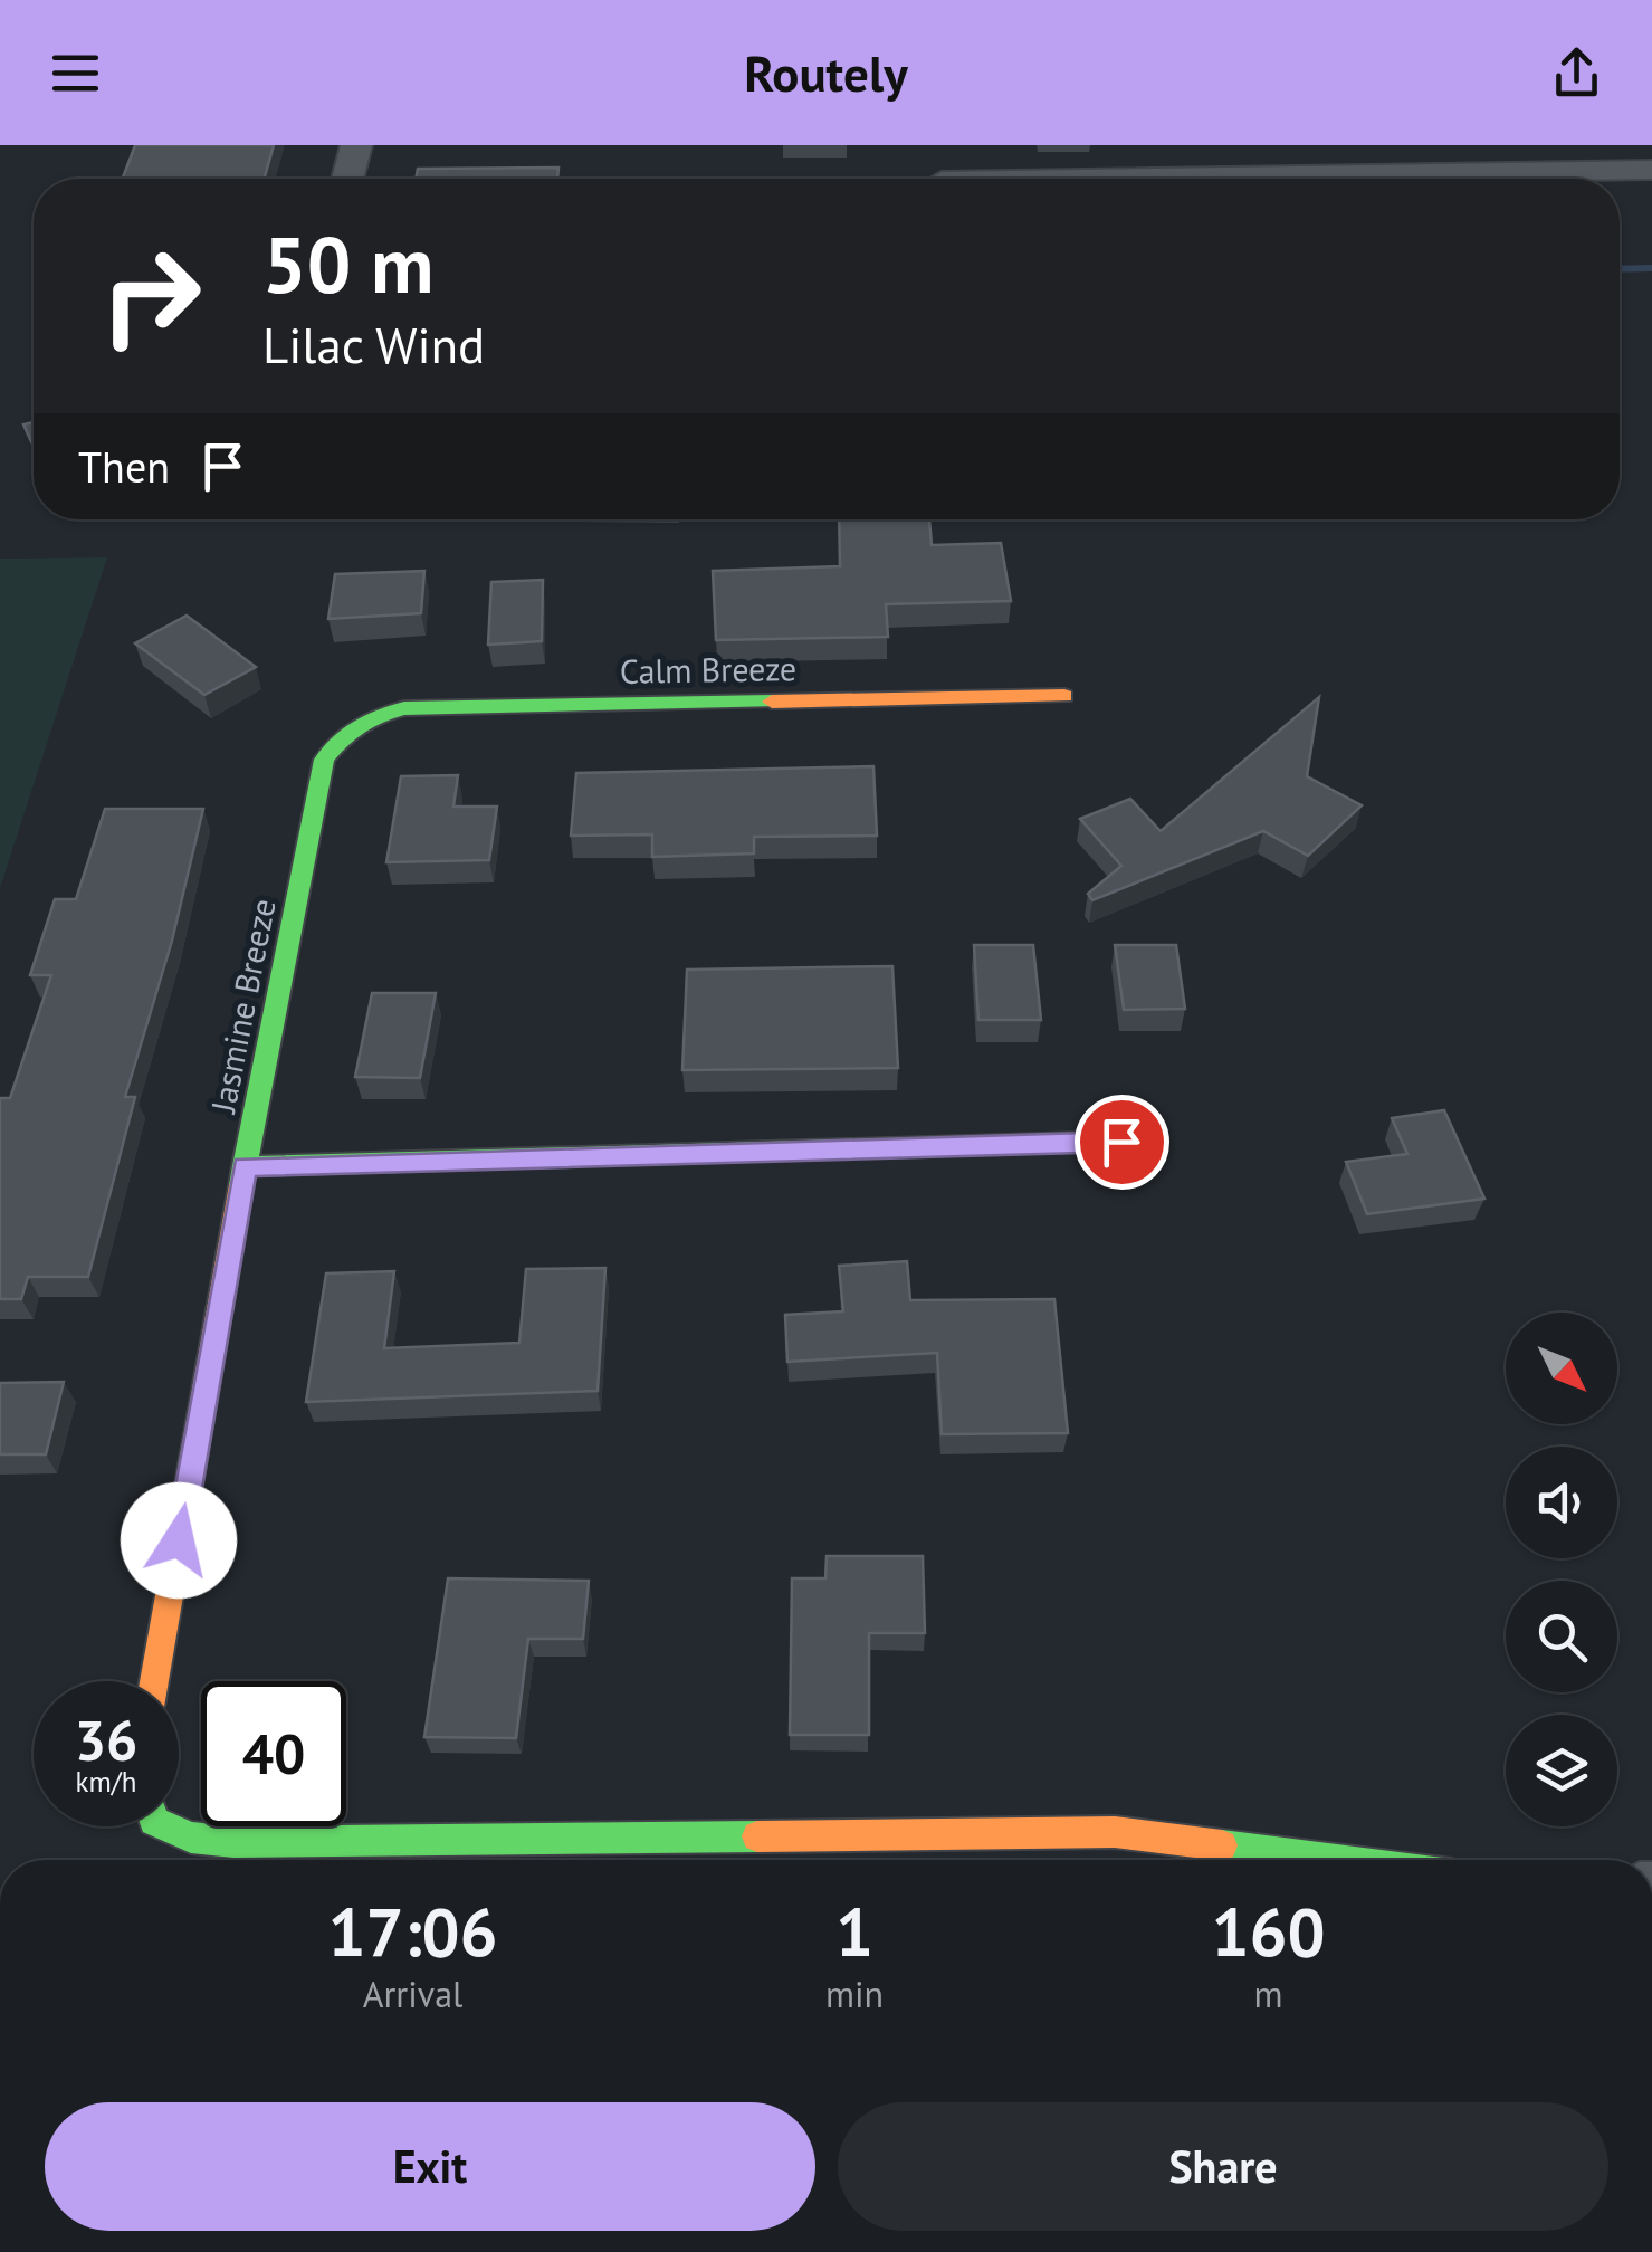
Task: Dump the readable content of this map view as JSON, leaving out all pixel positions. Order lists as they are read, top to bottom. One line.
{"streets":{"street":["Calm Breeze","Jasmine Breeze"]},"crossings":[["Calm Breeze","Jasmine Breeze"]],"north":"bottom right","page":{"header":"Routely","turn":["50 m","Lilac Wind"],"then":"Then","speed":"36 km/h","limit":"40","eta":["17:06","Arrival","1","min","160","m"],"buttons":["Exit","Share"]}}
